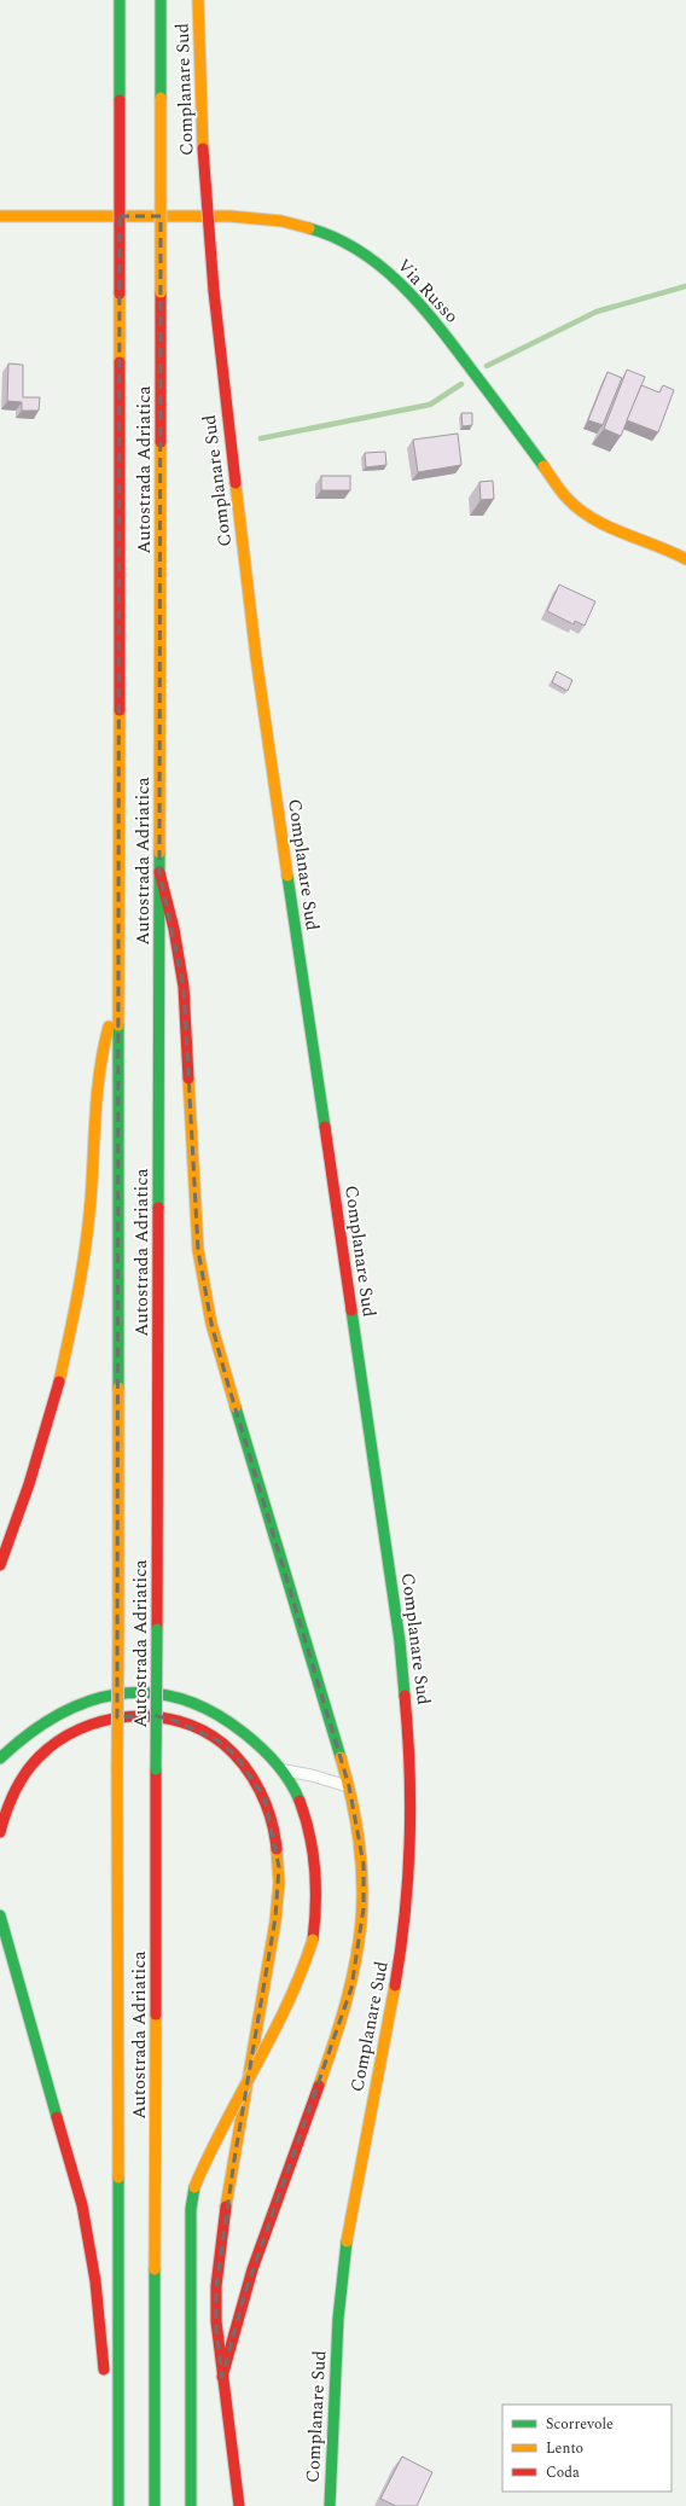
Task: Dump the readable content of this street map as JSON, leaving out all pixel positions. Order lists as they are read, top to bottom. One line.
{"streets":{"main road":["Complanare Sud","Via Russo","Autostrada Adriatica"]},"legend":["Scorrevole","Lento","Coda"]}
